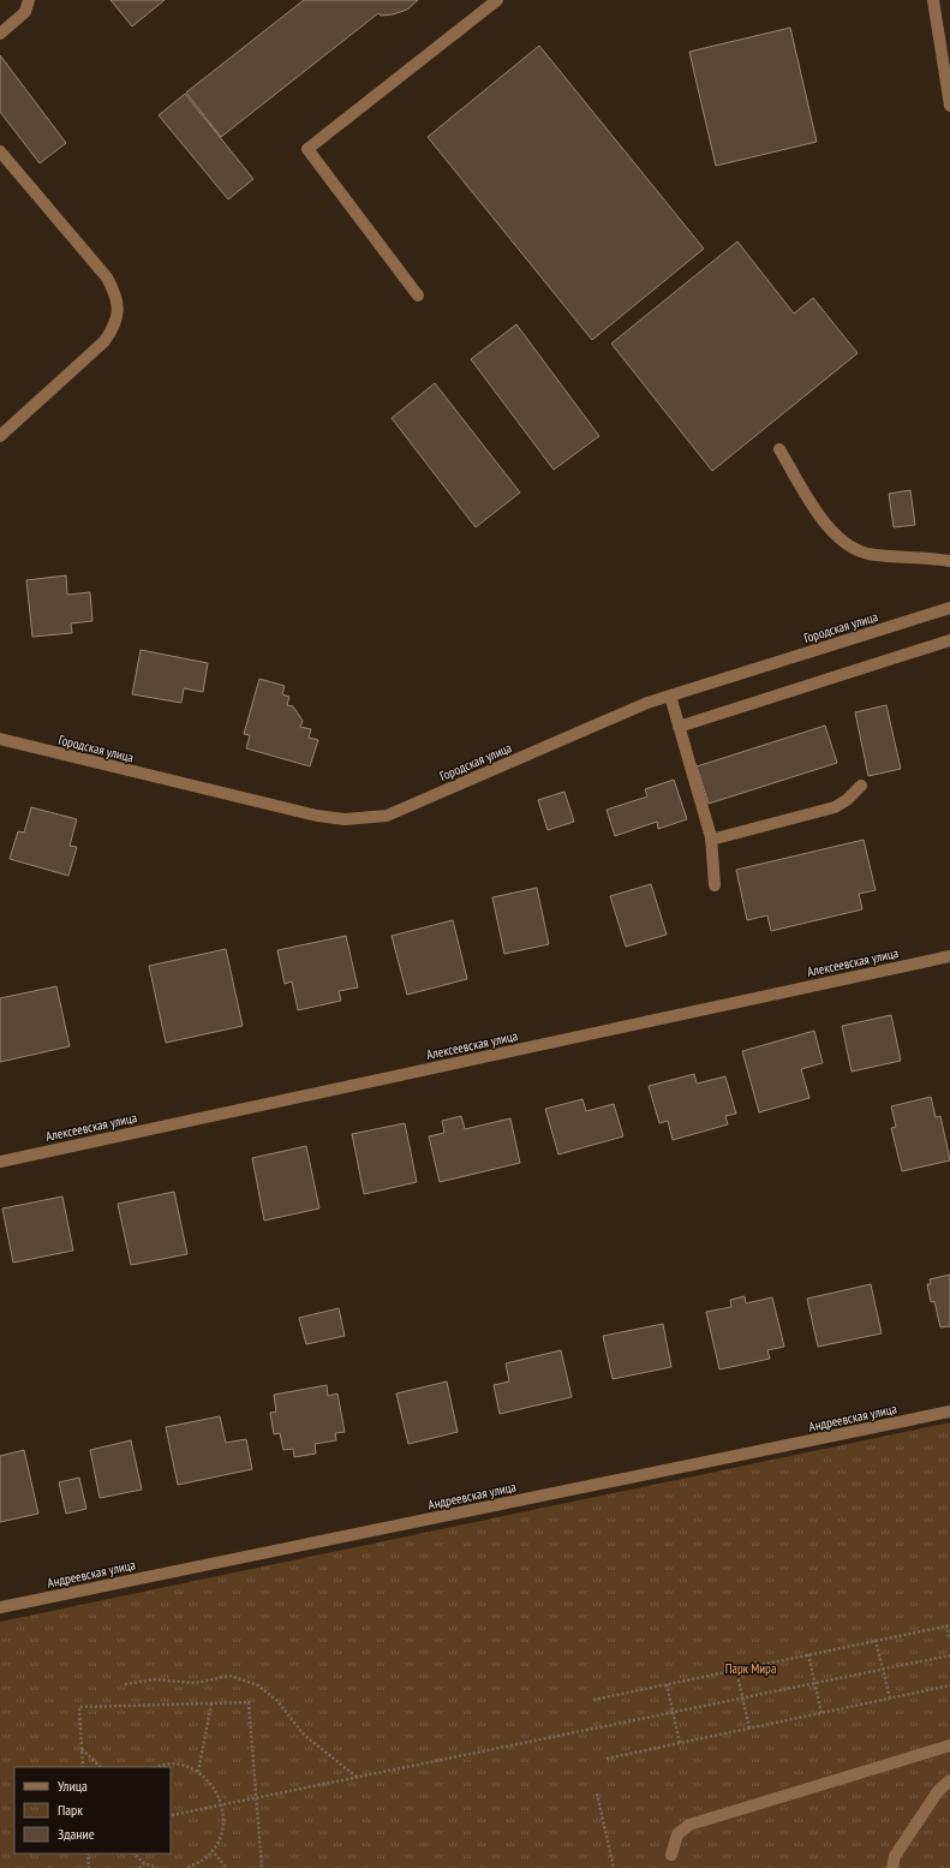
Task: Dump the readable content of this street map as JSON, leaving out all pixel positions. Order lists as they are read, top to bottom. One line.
{"streets":{"street":["Городская улица","Алексеевская улица","Андреевская улица"]},"parks":["Парк Мира"],"legend":["Улица","Парк","Здание"]}
